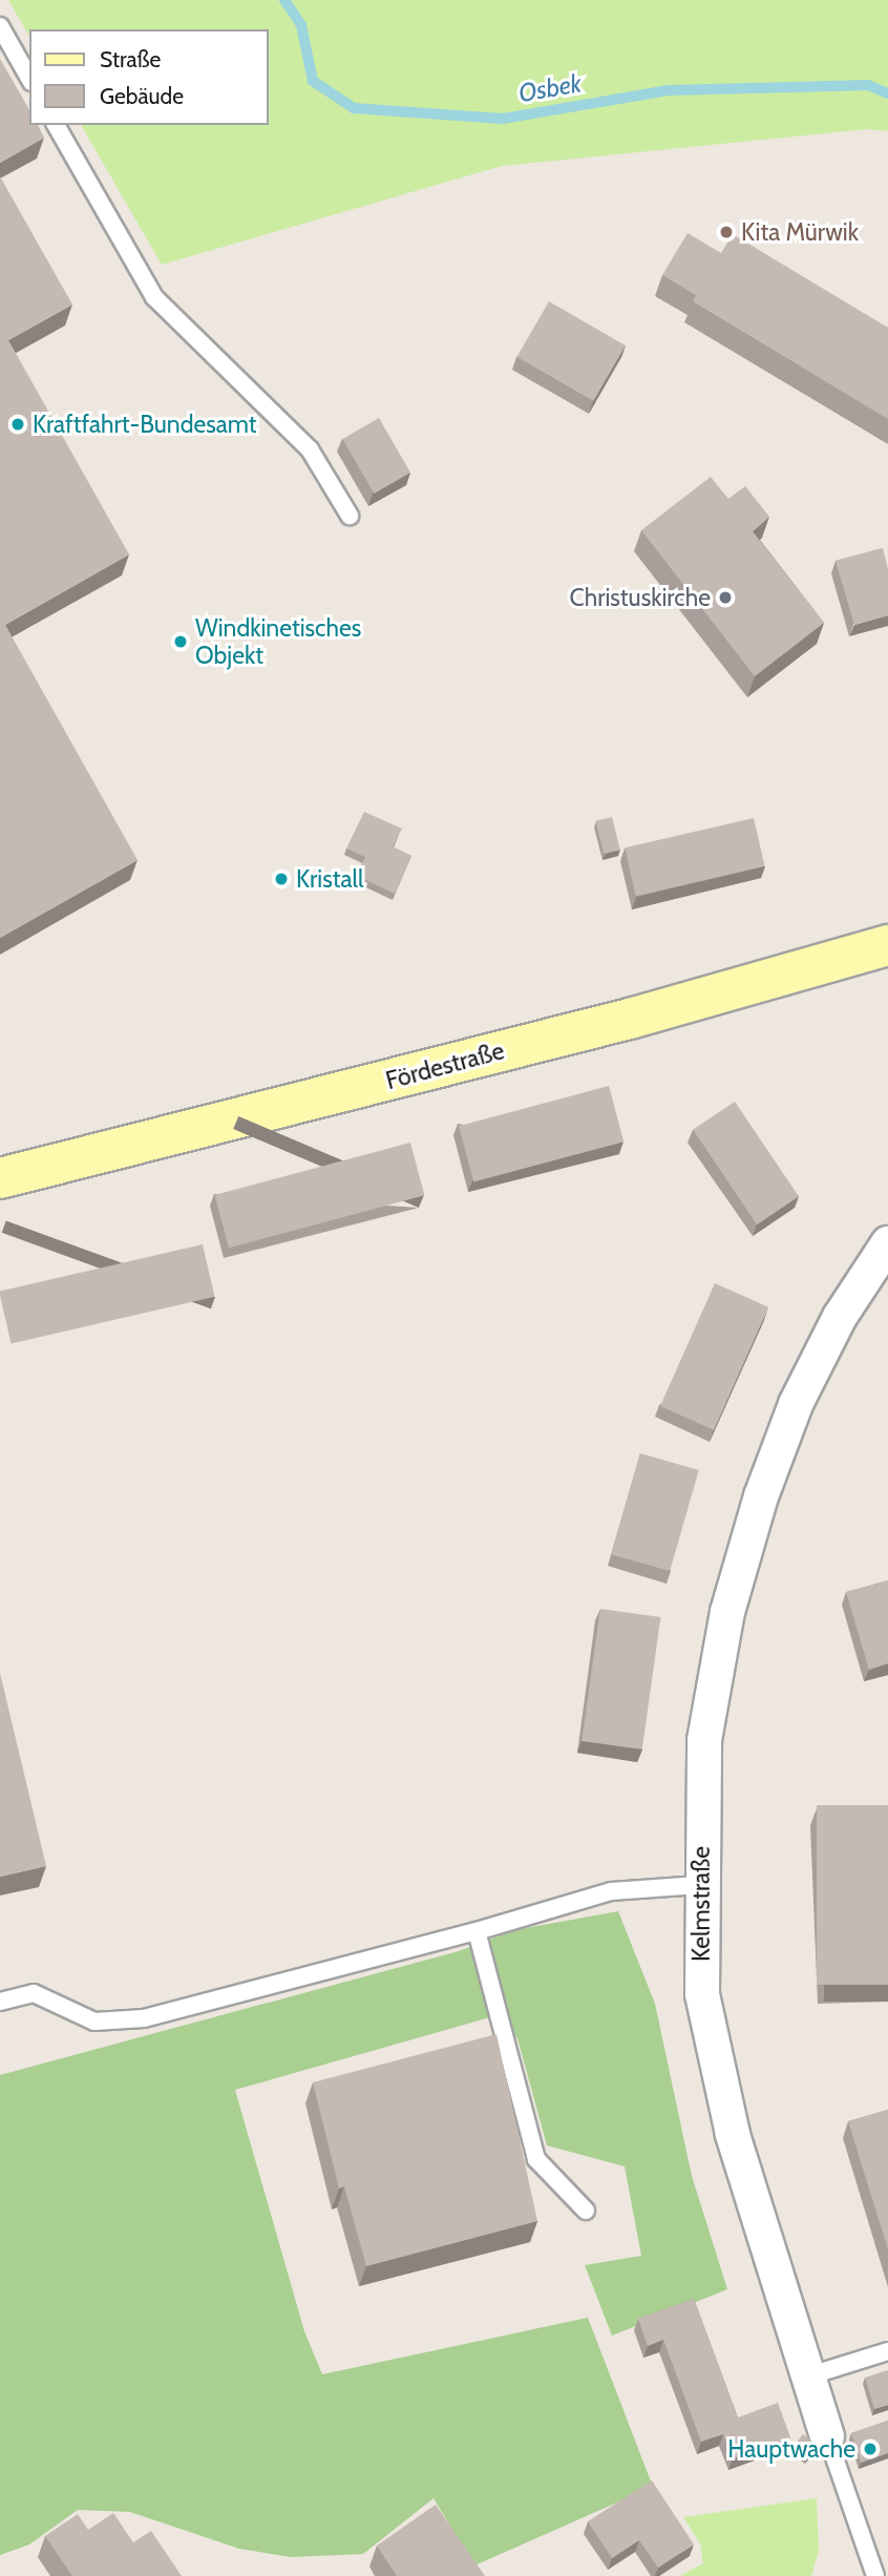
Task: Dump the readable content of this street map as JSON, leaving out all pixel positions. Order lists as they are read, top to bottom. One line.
{"streets":{"main road":["Fördestraße"],"street":["Kelmstraße"]},"water":["Osbek"],"places":["Kita Mürwik","Kraftfahrt-Bundesamt","Christuskirche","Windkinetisches Objekt","Kristall","Hauptwache"],"legend":["Straße","Gebäude"]}
